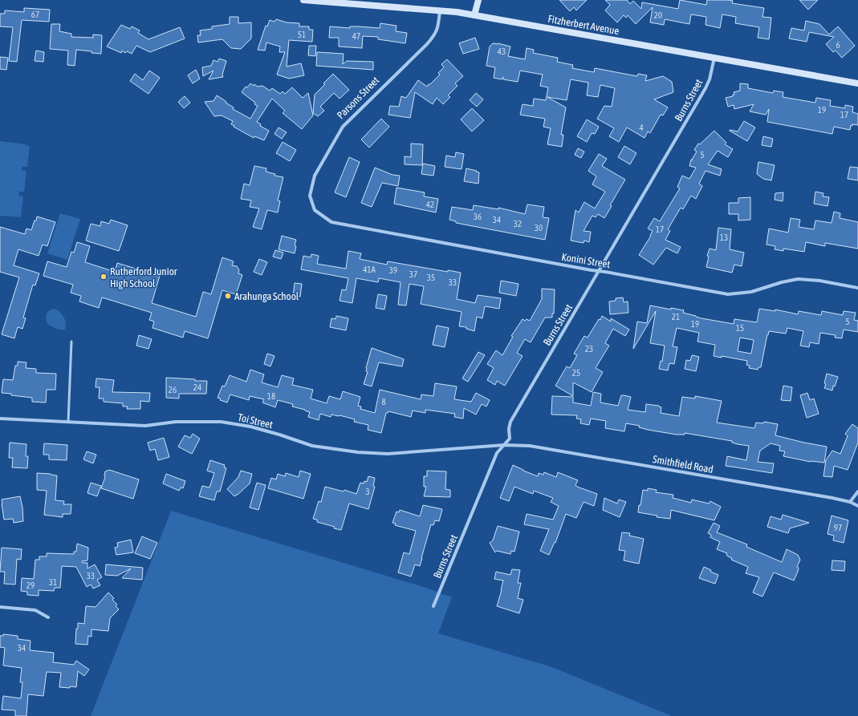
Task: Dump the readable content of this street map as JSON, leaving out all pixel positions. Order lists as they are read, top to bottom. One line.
{"streets":{"main road":["Fitzherbert Avenue"],"street":["Parsons Street","Burns Street","Konini Street","Toi Street","Smithfield Road"]},"crossings":[["Fitzherbert Avenue","Parsons Street"],["Fitzherbert Avenue","Burns Street"],["Parsons Street","Konini Street"],["Burns Street","Konini Street"],["Burns Street","Toi Street"],["Burns Street","Smithfield Road"],["Toi Street","Smithfield Road"]],"places":["Rutherford Junior High School","Arahunga School"],"house_numbers":["67","20","51","47","6","43","19","17","4","5","42","36","34","32","30","17","13","41A","39","37","35","33","21","5","19","15","23","25","24","26","18","8","3","97","33","31","29","34"]}
